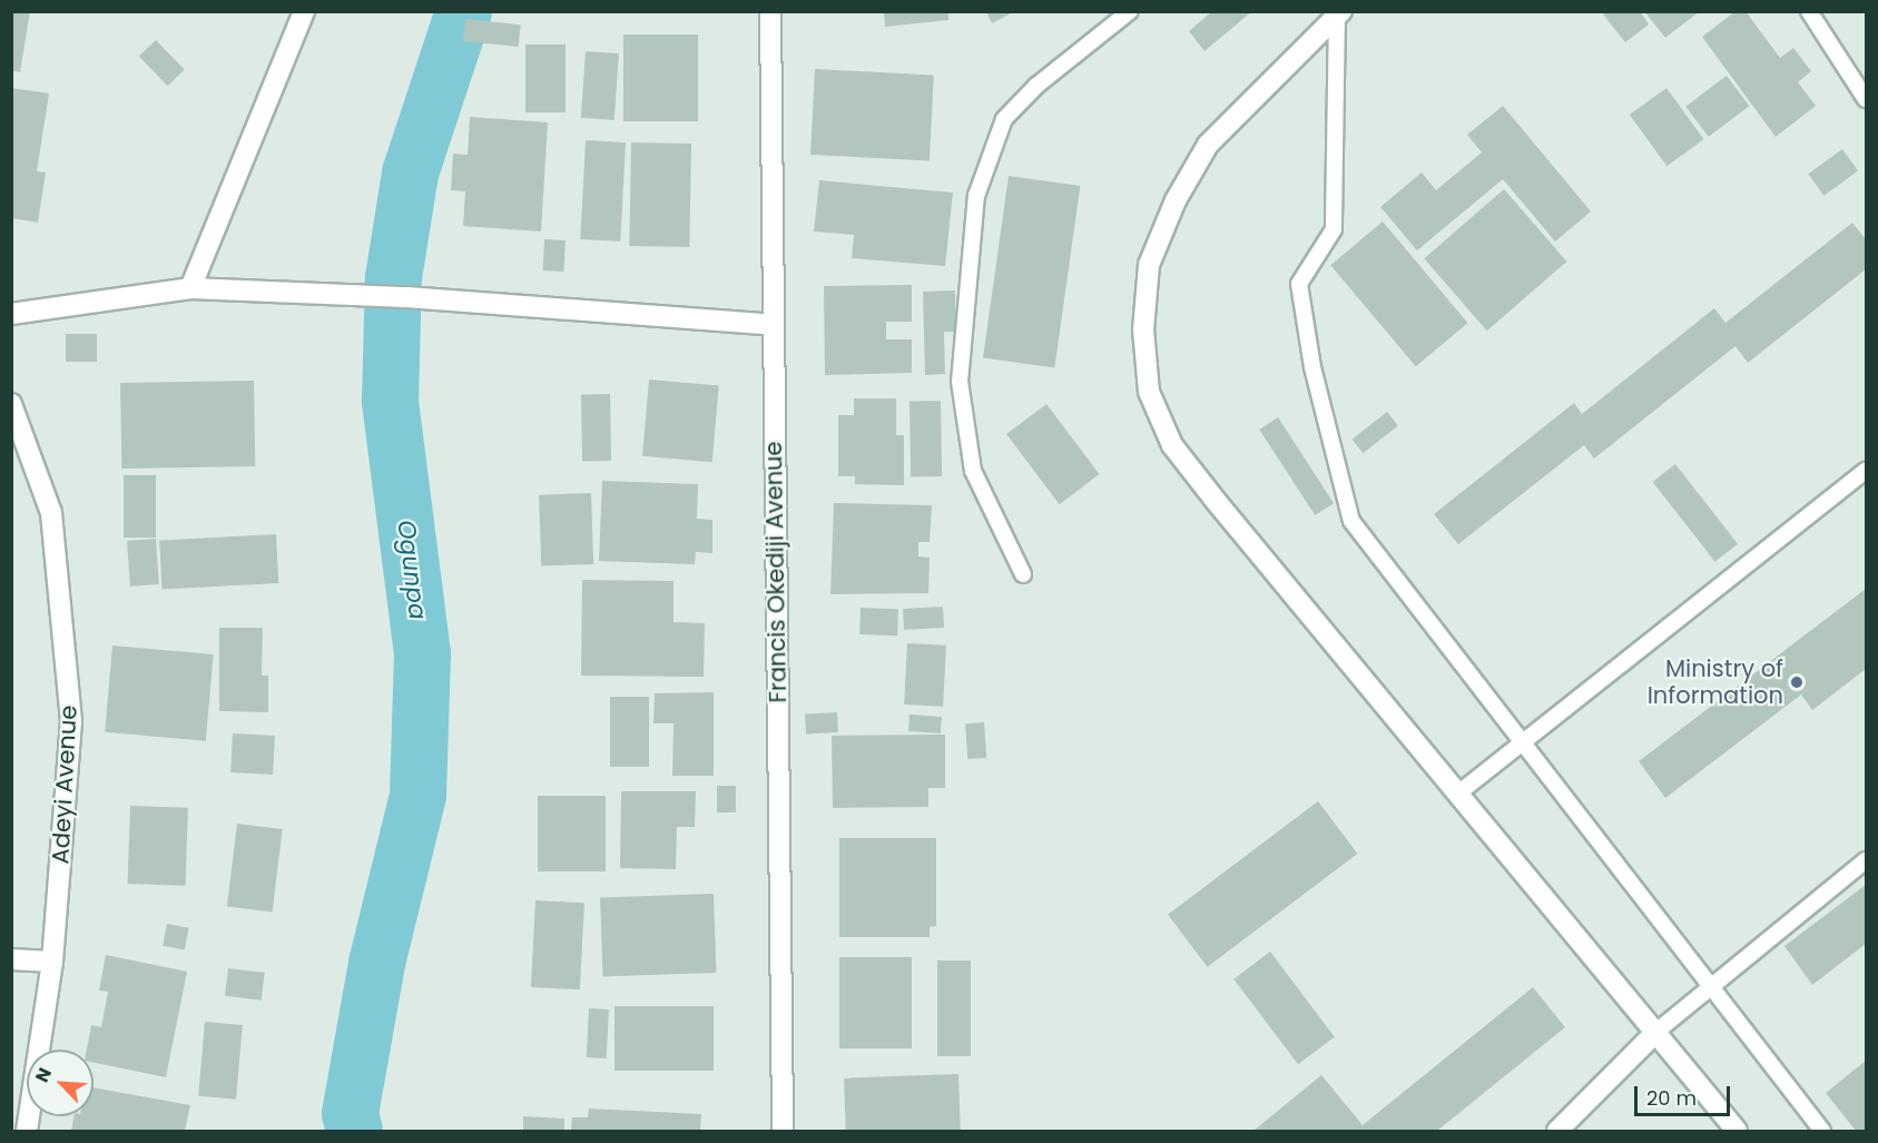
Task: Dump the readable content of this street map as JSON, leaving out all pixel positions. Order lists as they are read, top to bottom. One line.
{"streets":{"street":["Francis Okediji Avenue","Adeyi Avenue"]},"water":["Ogunpa"],"places":["Ministry of Information"],"scale_bar":"20 m","north":"top left"}
